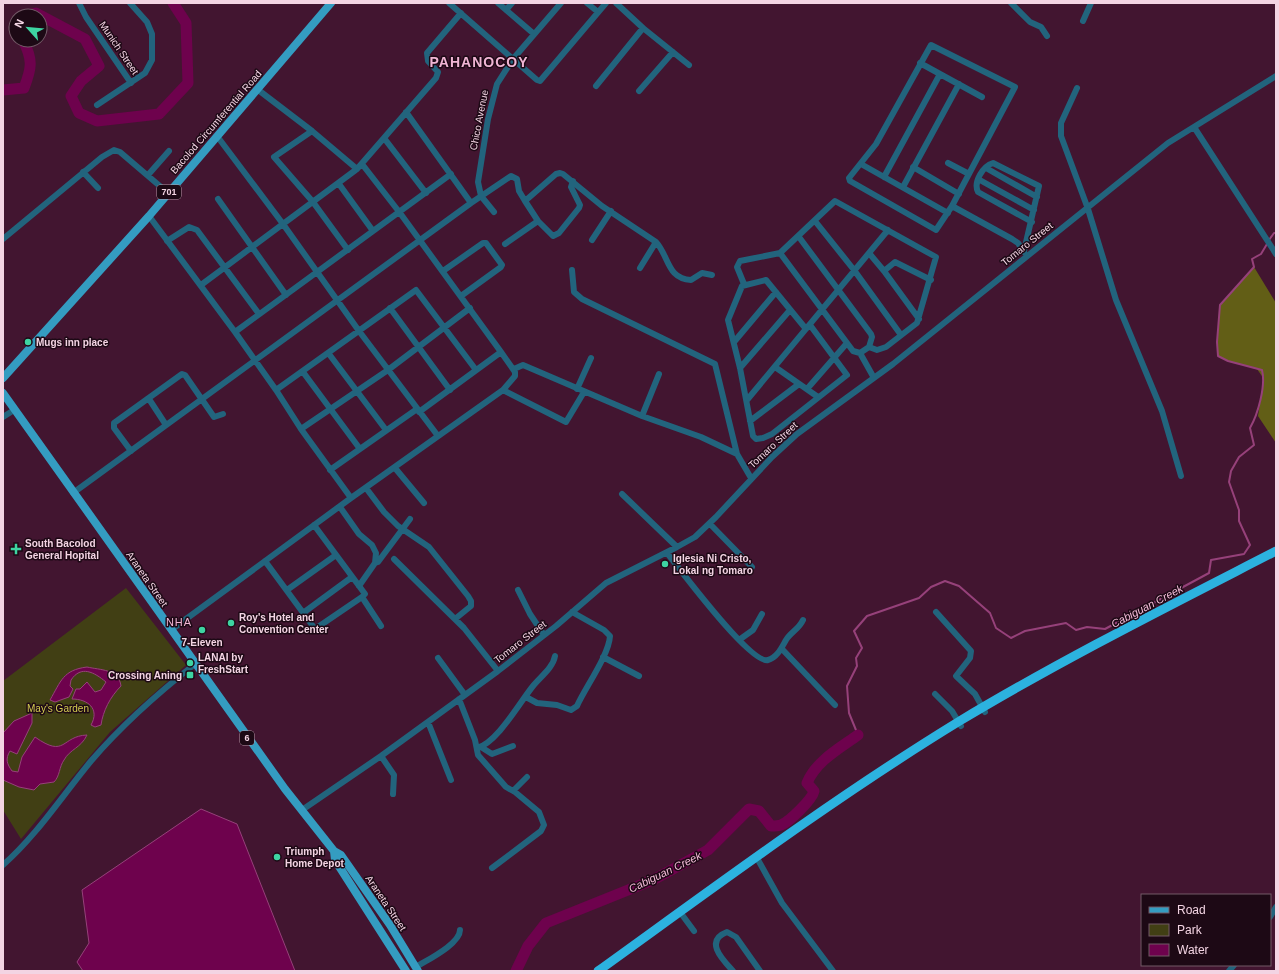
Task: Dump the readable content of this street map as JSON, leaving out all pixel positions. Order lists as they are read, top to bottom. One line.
{"streets":{"main road":["Bacolod Circumferential Road","701","Araneta Street","6"],"street":["Munich Street","Chico Avenue","Tomaro Street"]},"crossings":[["Tomaro Street","Araneta Street"]],"districts":["PAHANOCOY","NHA"],"water":["Cabiguan Creek"],"parks":["May's Garden"],"places":{"other":["Mugs inn place","Iglesia Ni Cristo, Lokal ng Tomaro","Roy's Hotel and Convention Center","7-Eleven","LANAI by FreshStart","Triumph Home Depot"],"health":["South Bacolod General Hopital"],"transit":["Crossing Aning"]},"legend":["Road","Park","Water"],"north":"top left"}
